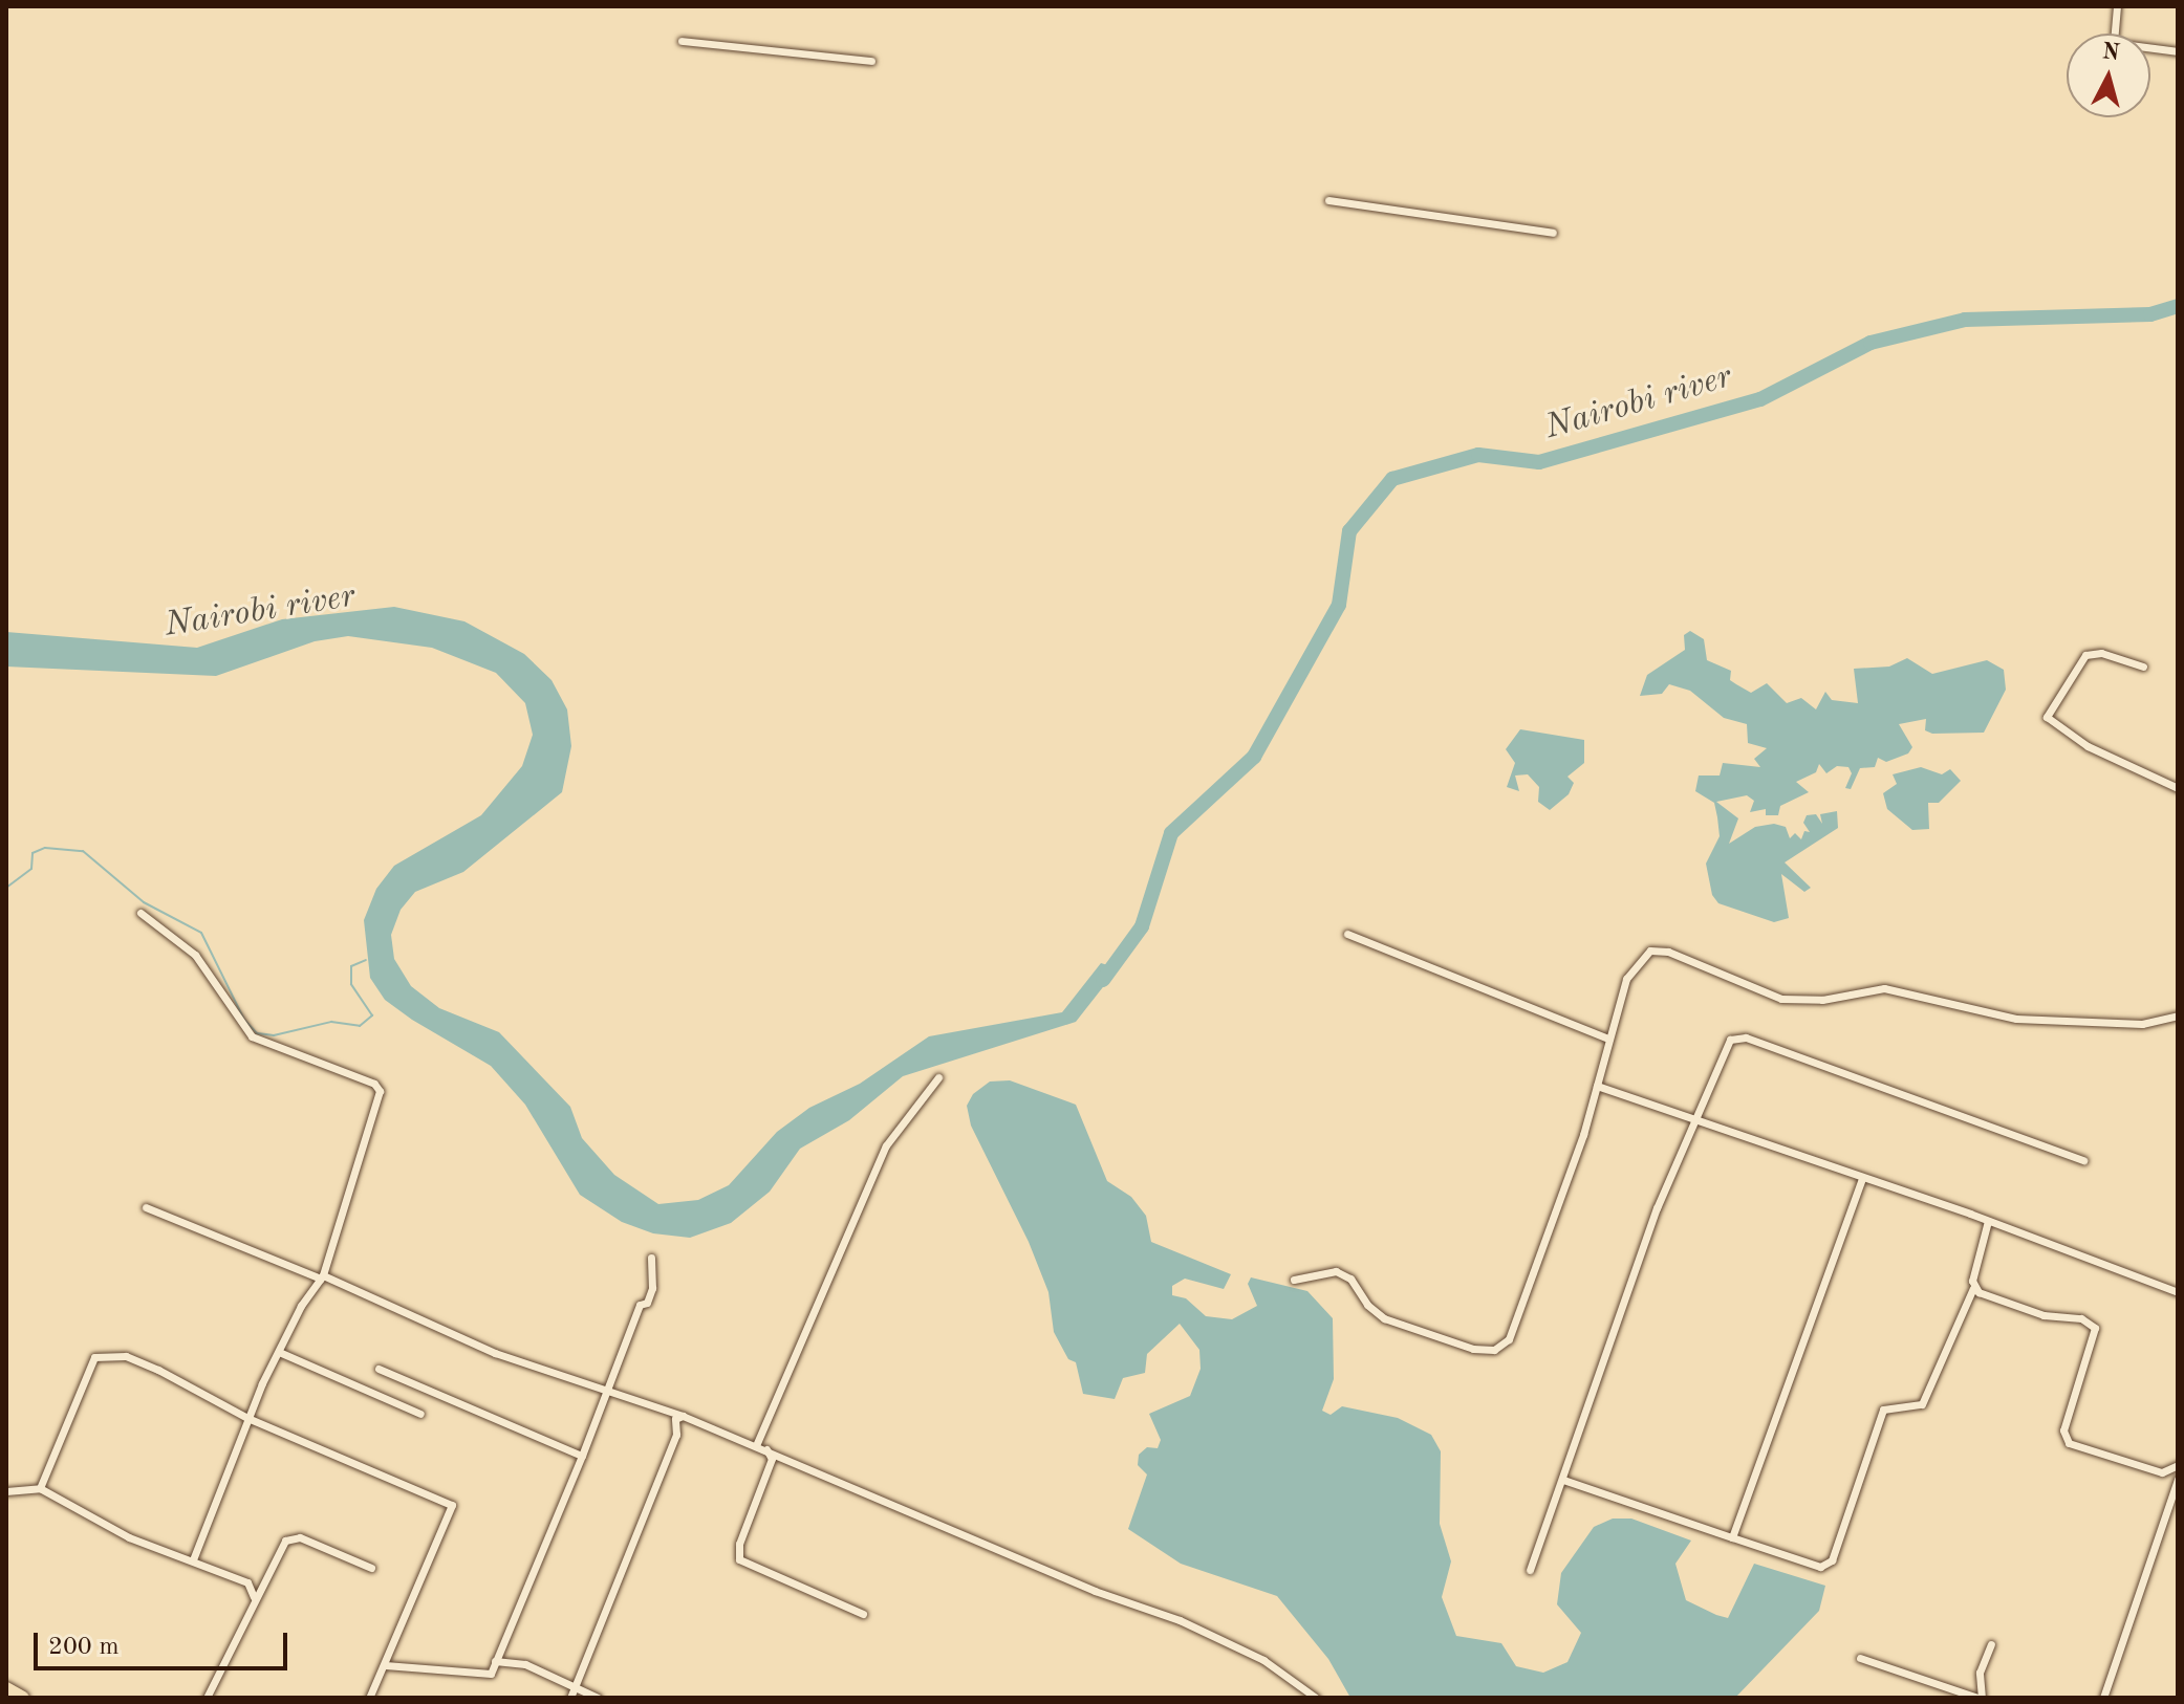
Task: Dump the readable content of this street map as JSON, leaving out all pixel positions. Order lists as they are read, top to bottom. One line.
{"water":["Nairobi river"],"scale_bar":"200 m","north":"top"}
